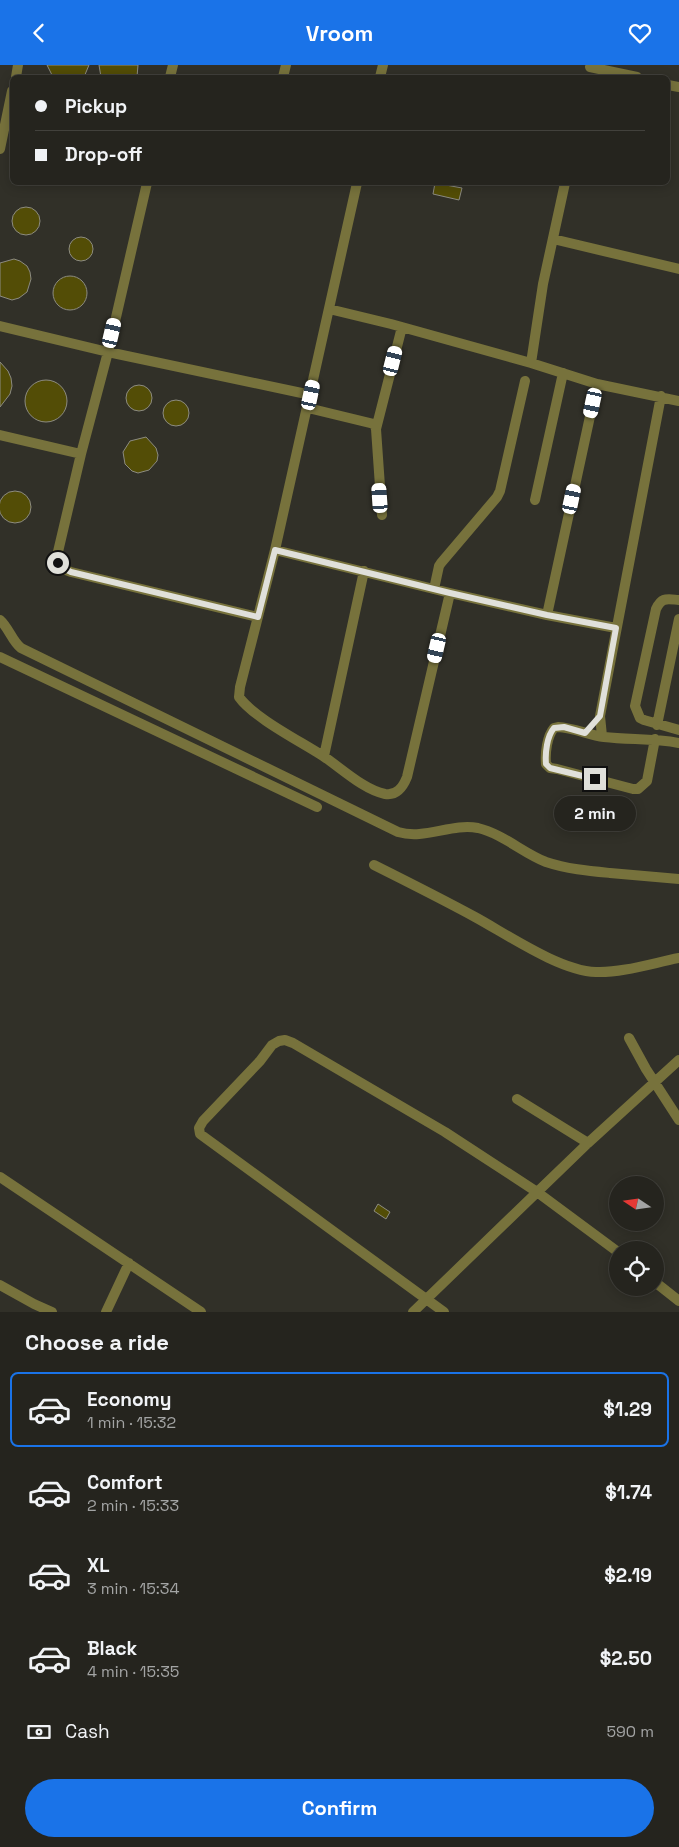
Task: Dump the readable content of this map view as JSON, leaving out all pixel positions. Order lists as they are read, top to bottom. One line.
{"north":"left","page":{"header":"Vroom","banner":["Pickup","Drop-off"],"bubble":"2 min","heading":"Choose a ride","list":[{"name":"Economy","note":"1 min · 15:32","value":"$1.29"},{"name":"Comfort","note":"2 min · 15:33","value":"$1.74"},{"name":"XL","note":"3 min · 15:34","value":"$2.19"},{"name":"Black","note":"4 min · 15:35","value":"$2.50"}],"pay":["Cash","590 m"],"buttons":"Confirm"}}
